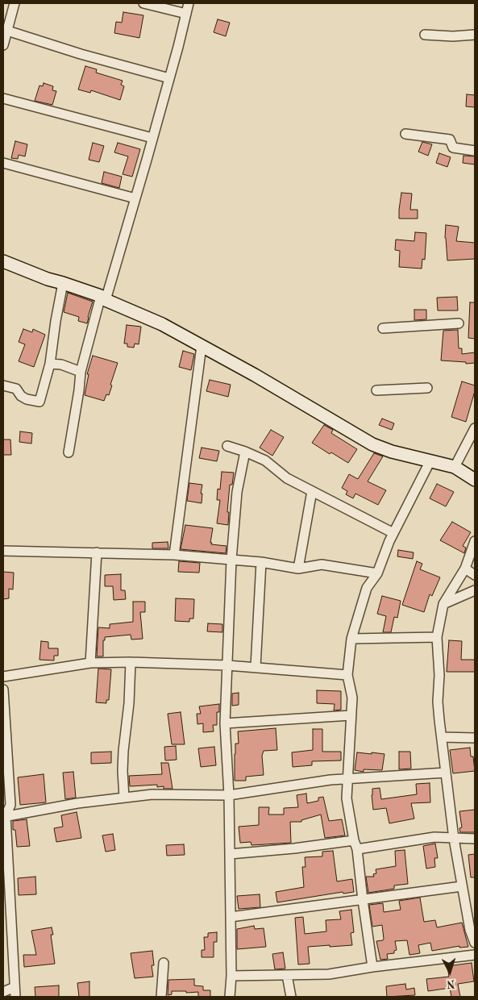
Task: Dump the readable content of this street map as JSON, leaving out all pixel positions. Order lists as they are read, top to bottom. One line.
{"north":"bottom"}
